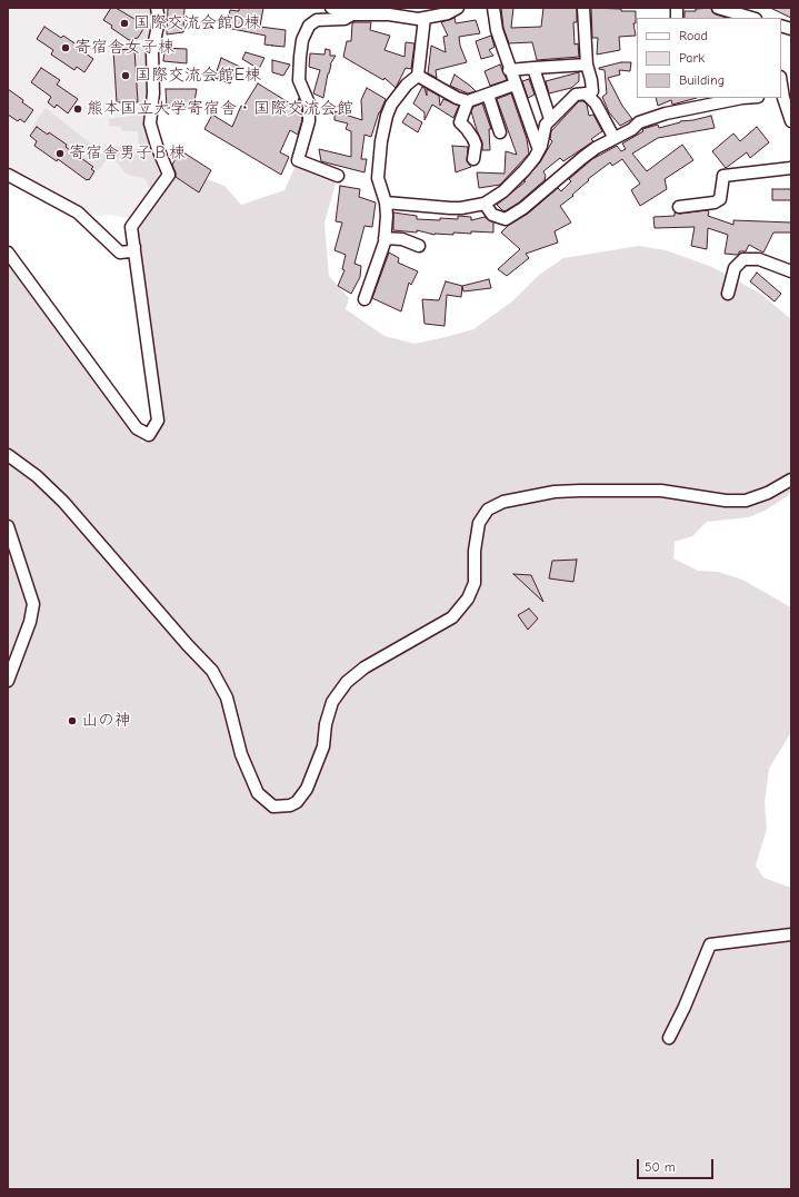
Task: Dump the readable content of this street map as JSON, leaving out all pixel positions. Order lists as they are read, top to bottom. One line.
{"places":["国際交流会館D棟","寄宿舎女子棟","国際交流会館E棟","熊本国立大学寄宿舎・国際交流会館","寄宿舎男子Ｂ棟","山の神"],"legend":["Road","Park","Building"],"scale_bar":"50 m"}
